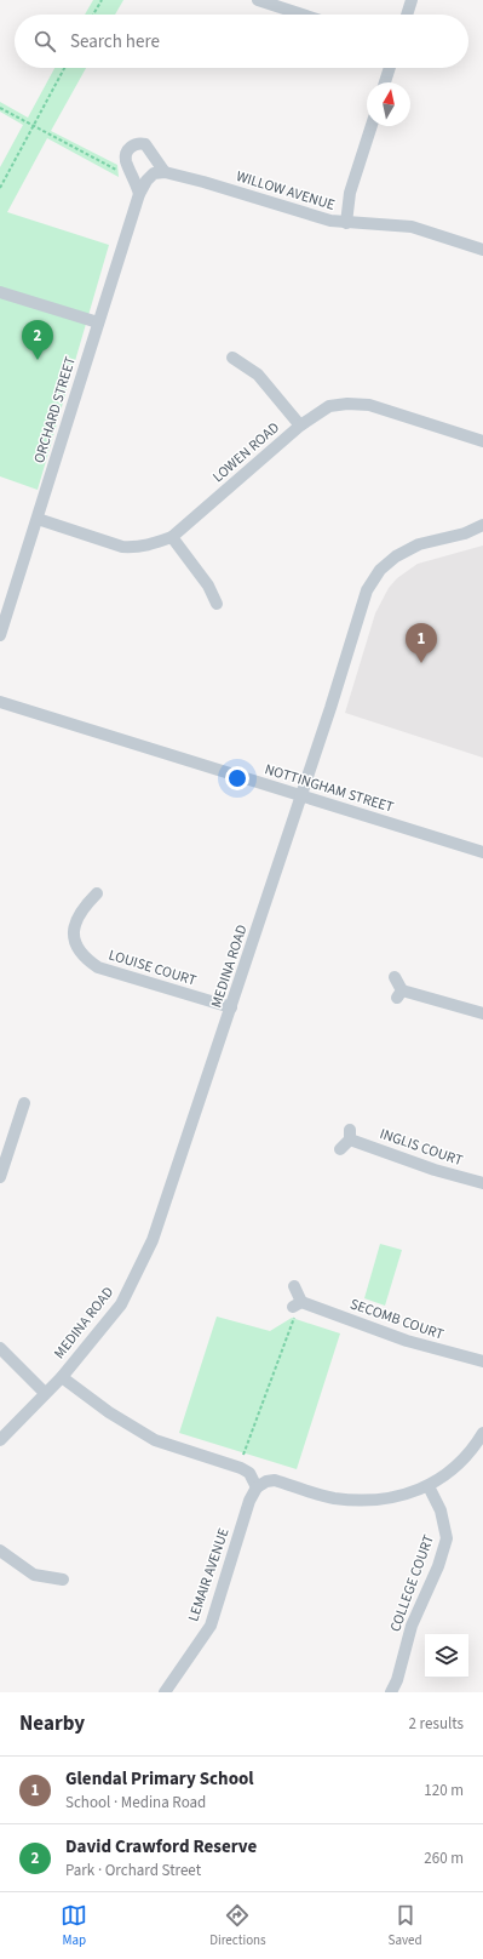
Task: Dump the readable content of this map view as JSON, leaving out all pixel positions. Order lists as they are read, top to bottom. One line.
{"streets":{"street":["WILLOW AVENUE","ORCHARD STREET","LOWEN ROAD","NOTTINGHAM STREET","MEDINA ROAD","LOUISE COURT","INGLIS COURT","SECOMB COURT","LEMAIR AVENUE","COLLEGE COURT"]},"crossings":[["WILLOW AVENUE","ORCHARD STREET"],["ORCHARD STREET","LOWEN ROAD"],["NOTTINGHAM STREET","MEDINA ROAD"],["MEDINA ROAD","LOUISE COURT"]],"north":"top","page":{"search":"Search here","pins":["2","1"],"heading":["Nearby","2 results"],"list":[{"mark":"1","name":"Glendal Primary School","note":"School · Medina Road","value":"120 m"},{"mark":"2","name":"David Crawford Reserve","note":"Park · Orchard Street","value":"260 m"}],"nav":["Map","Directions","Saved"]}}
